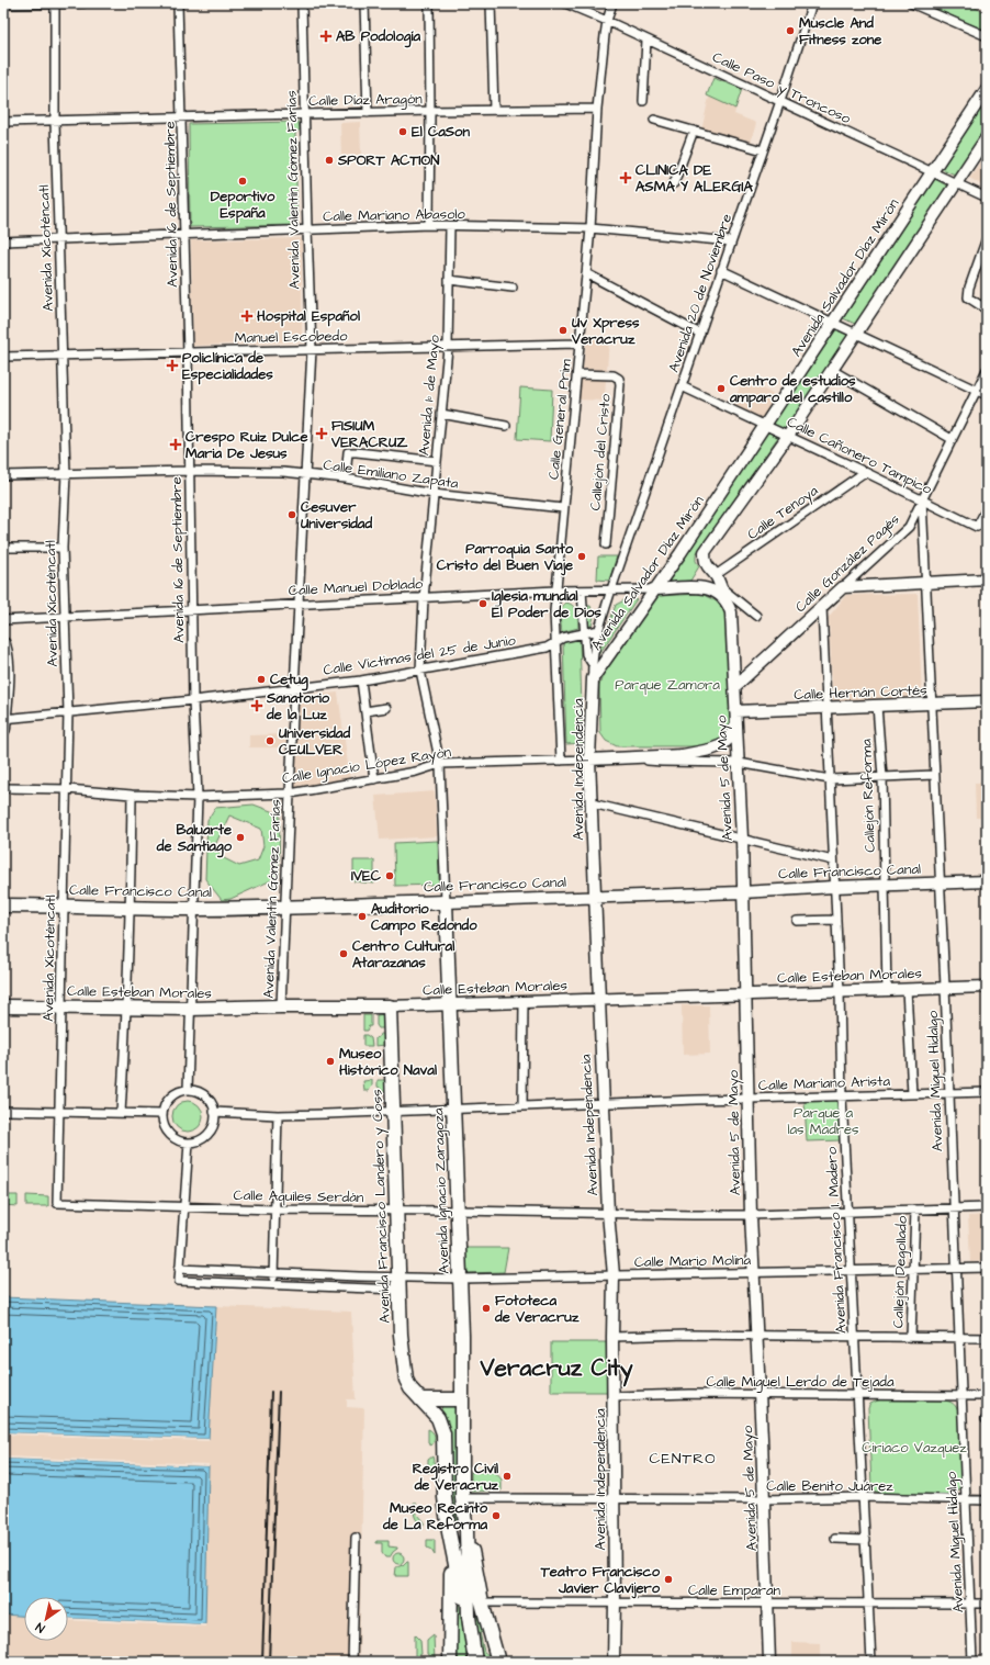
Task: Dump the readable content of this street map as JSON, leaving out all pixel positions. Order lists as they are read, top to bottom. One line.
{"streets":{"main road":["Avenida Salvador Díaz Mirón","Calle González Pagés","Calle Manuel Doblado","Calle Hernán Cortés","Calle Ignacio López Rayón","Avenida Independencia","Avenida 5 de Mayo","Calle Francisco Canal","Calle Esteban Morales","Avenida Ignacio Zaragoza","Avenida Francisco Landero y Coss"],"street":["Calle Paso y Troncoso","Calle Díaz Aragón","Avenida Valentín Gómez Farías","Avenida 16 de Septiembre","Calle Mariano Abasolo","Avenida Xicoténcatl","Avenida 20 de Noviembre","Manuel Escobedo","Avenida 1º de Mayo","Calle General Prim","Callejón del Cristo","Calle Cañonero Tampico","Calle Emiliano Zapata","Calle Tenoya","Calle Víctimas del 25 de Junio","Callejón Reforma","Avenida Miguel Hidalgo","Calle Mariano Arista","Calle Aquiles Serdán","Avenida Francisco I. Madero","Calle Mario Molina","Callejón Degollado","Calle Miguel Lerdo de Tejada","Calle Benito Juárez","Calle Emparan"]},"crossings":[["Calle Paso y Troncoso","Avenida Salvador Díaz Mirón"],["Calle Paso y Troncoso","Avenida 20 de Noviembre"],["Calle Paso y Troncoso","Calle General Prim"],["Calle Díaz Aragón","Avenida Valentín Gómez Farías"],["Calle Díaz Aragón","Avenida 16 de Septiembre"],["Calle Díaz Aragón","Avenida Xicoténcatl"],["Calle Díaz Aragón","Calle General Prim"],["Avenida Valentín Gómez Farías","Calle Mariano Abasolo"],["Avenida Valentín Gómez Farías","Manuel Escobedo"],["Avenida Valentín Gómez Farías","Calle Emiliano Zapata"],["Avenida Valentín Gómez Farías","Calle Manuel Doblado"],["Avenida Valentín Gómez Farías","Calle Víctimas del 25 de Junio"],["Avenida Valentín Gómez Farías","Calle Ignacio López Rayón"],["Avenida Valentín Gómez Farías","Calle Francisco Canal"],["Avenida Valentín Gómez Farías","Calle Esteban Morales"],["Avenida 16 de Septiembre","Calle Mariano Abasolo"],["Avenida 16 de Septiembre","Manuel Escobedo"],["Avenida 16 de Septiembre","Calle Emiliano Zapata"],["Avenida 16 de Septiembre","Calle Manuel Doblado"],["Avenida 16 de Septiembre","Calle Víctimas del 25 de Junio"],["Avenida 16 de Septiembre","Calle Ignacio López Rayón"],["Avenida 16 de Septiembre","Calle Francisco Canal"],["Avenida 16 de Septiembre","Calle Esteban Morales"],["Avenida 16 de Septiembre","Calle Mariano Arista"],["Calle Mariano Abasolo","Avenida Xicoténcatl"],["Calle Mariano Abasolo","Avenida 20 de Noviembre"],["Calle Mariano Abasolo","Avenida 1º de Mayo"],["Calle Mariano Abasolo","Calle General Prim"],["Avenida Xicoténcatl","Manuel Escobedo"],["Avenida Xicoténcatl","Calle Emiliano Zapata"],["Avenida Xicoténcatl","Calle Manuel Doblado"],["Avenida Xicoténcatl","Calle Víctimas del 25 de Junio"],["Avenida Xicoténcatl","Calle Ignacio López Rayón"],["Avenida Xicoténcatl","Calle Francisco Canal"],["Avenida Xicoténcatl","Calle Esteban Morales"],["Avenida Xicoténcatl","Calle Aquiles Serdán"],["Avenida Salvador Díaz Mirón","Calle Cañonero Tampico"],["Avenida Salvador Díaz Mirón","Calle Manuel Doblado"],["Avenida Salvador Díaz Mirón","Avenida Independencia"],["Avenida 20 de Noviembre","Calle Cañonero Tampico"],["Avenida 20 de Noviembre","Calle Manuel Doblado"],["Avenida 20 de Noviembre","Avenida Independencia"],["Manuel Escobedo","Avenida 1º de Mayo"],["Manuel Escobedo","Calle General Prim"],["Avenida 1º de Mayo","Calle Emiliano Zapata"],["Avenida 1º de Mayo","Calle Manuel Doblado"],["Avenida 1º de Mayo","Calle Víctimas del 25 de Junio"],["Avenida 1º de Mayo","Calle Ignacio López Rayón"],["Avenida 1º de Mayo","Avenida Ignacio Zaragoza"],["Calle General Prim","Callejón del Cristo"],["Calle General Prim","Calle Emiliano Zapata"],["Calle General Prim","Calle Manuel Doblado"],["Calle General Prim","Calle Víctimas del 25 de Junio"],["Calle General Prim","Calle Ignacio López Rayón"],["Calle Cañonero Tampico","Calle Tenoya"],["Calle Cañonero Tampico","Calle González Pagés"],["Calle Cañonero Tampico","Avenida Miguel Hidalgo"],["Calle González Pagés","Avenida 5 de Mayo"],["Calle González Pagés","Avenida Miguel Hidalgo"],["Calle González Pagés","Avenida Francisco I. Madero"],["Calle Manuel Doblado","Avenida Independencia"],["Calle Manuel Doblado","Avenida 5 de Mayo"],["Calle Víctimas del 25 de Junio","Avenida Independencia"],["Calle Hernán Cortés","Avenida 5 de Mayo"],["Calle Hernán Cortés","Callejón Reforma"],["Calle Hernán Cortés","Avenida Miguel Hidalgo"],["Calle Hernán Cortés","Avenida Francisco I. Madero"],["Calle Ignacio López Rayón","Avenida Independencia"],["Calle Ignacio López Rayón","Avenida 5 de Mayo"],["Calle Ignacio López Rayón","Callejón Reforma"],["Calle Ignacio López Rayón","Avenida Miguel Hidalgo"],["Calle Ignacio López Rayón","Avenida Ignacio Zaragoza"],["Calle Ignacio López Rayón","Avenida Francisco I. Madero"],["Avenida Independencia","Calle Francisco Canal"],["Avenida Independencia","Calle Esteban Morales"],["Avenida Independencia","Calle Mariano Arista"],["Avenida Independencia","Calle Aquiles Serdán"],["Avenida Independencia","Calle Mario Molina"],["Avenida Independencia","Calle Miguel Lerdo de Tejada"],["Avenida Independencia","Calle Benito Juárez"],["Avenida Independencia","Calle Emparan"],["Avenida 5 de Mayo","Calle Francisco Canal"],["Avenida 5 de Mayo","Calle Esteban Morales"],["Avenida 5 de Mayo","Calle Mariano Arista"],["Avenida 5 de Mayo","Calle Aquiles Serdán"],["Avenida 5 de Mayo","Calle Mario Molina"],["Avenida 5 de Mayo","Calle Miguel Lerdo de Tejada"],["Avenida 5 de Mayo","Calle Benito Juárez"],["Avenida 5 de Mayo","Calle Emparan"],["Callejón Reforma","Calle Francisco Canal"],["Callejón Reforma","Calle Esteban Morales"],["Calle Francisco Canal","Avenida Miguel Hidalgo"],["Calle Francisco Canal","Avenida Ignacio Zaragoza"],["Calle Francisco Canal","Avenida Francisco I. Madero"],["Calle Esteban Morales","Avenida Miguel Hidalgo"],["Calle Esteban Morales","Avenida Ignacio Zaragoza"],["Calle Esteban Morales","Avenida Francisco Landero y Coss"],["Calle Esteban Morales","Avenida Francisco I. Madero"],["Avenida Miguel Hidalgo","Calle Mariano Arista"],["Avenida Miguel Hidalgo","Calle Aquiles Serdán"],["Avenida Miguel Hidalgo","Calle Mario Molina"],["Avenida Miguel Hidalgo","Calle Miguel Lerdo de Tejada"],["Avenida Miguel Hidalgo","Calle Benito Juárez"],["Avenida Miguel Hidalgo","Calle Emparan"],["Calle Mariano Arista","Avenida Ignacio Zaragoza"],["Calle Mariano Arista","Avenida Francisco Landero y Coss"],["Calle Mariano Arista","Avenida Francisco I. Madero"],["Avenida Ignacio Zaragoza","Calle Aquiles Serdán"],["Avenida Ignacio Zaragoza","Calle Mario Molina"],["Avenida Ignacio Zaragoza","Calle Benito Juárez"],["Calle Aquiles Serdán","Avenida Francisco Landero y Coss"],["Calle Aquiles Serdán","Avenida Francisco I. Madero"],["Calle Aquiles Serdán","Callejón Degollado"],["Avenida Francisco Landero y Coss","Calle Mario Molina"],["Avenida Francisco I. Madero","Calle Mario Molina"],["Avenida Francisco I. Madero","Calle Miguel Lerdo de Tejada"],["Avenida Francisco I. Madero","Calle Benito Juárez"],["Avenida Francisco I. Madero","Calle Emparan"],["Calle Mario Molina","Callejón Degollado"]],"districts":["Veracruz City","CENTRO"],"parks":["Parque Zamora","Parque a las Madres","Ciriaco Vazquez"],"places":{"other":["Muscle And Fitness zone","El CaSon","SPORT ACTION","Deportivo España","Uv Xpress Veracruz","Centro de estudios amparo del castillo","Cesuver Universidad","Parroquia Santo Cristo del Buen Viaje","Iglesia mundial El Poder de Dios","Cetug","Universidad CEULVER","Baluarte de Santiago","IVEC","Auditorio Campo Redondo","Centro Cultural Atarazanas","Museo Histórico Naval","Fototeca de Veracruz","Registro Civil de Veracruz","Museo Recinto de La Reforma","Teatro Francisco Javier Clavijero"],"health":["AB Podología","CLINICA DE ASMA Y ALERGIA","Hospital Español","Policlínica de Especialidades","FISIUM VERACRUZ","Crespo Ruiz Dulce Maria De Jesus","Sanatorio de la Luz"]},"north":"bottom left"}
